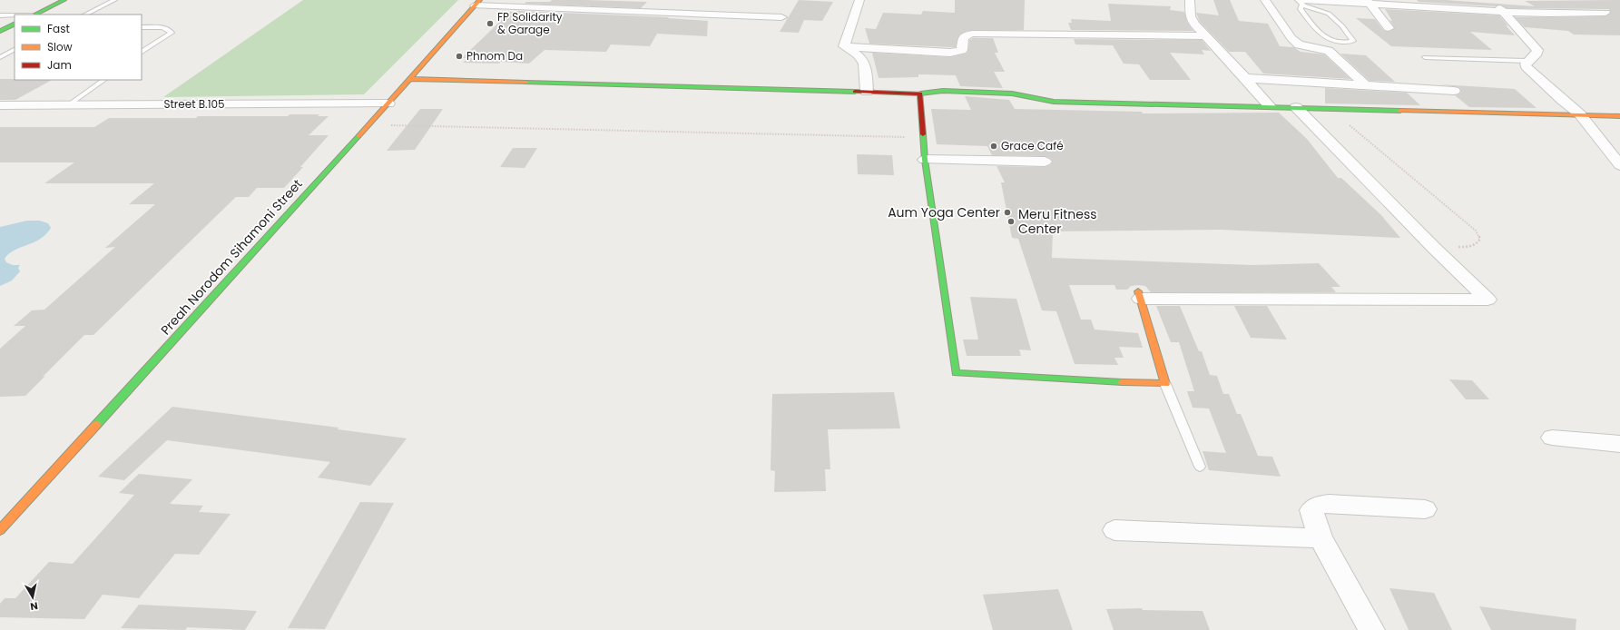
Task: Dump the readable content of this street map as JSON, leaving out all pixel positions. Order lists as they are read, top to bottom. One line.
{"streets":{"street":["Street B.105","Preah Norodom Sihamoni Street"]},"crossings":[["Street B.105","Preah Norodom Sihamoni Street"]],"places":["FP Solidarity & Garage","Phnom Da","Grace Café","Aum Yoga Center","Meru Fitness Center"],"legend":["Fast","Slow","Jam"],"north":"bottom"}
